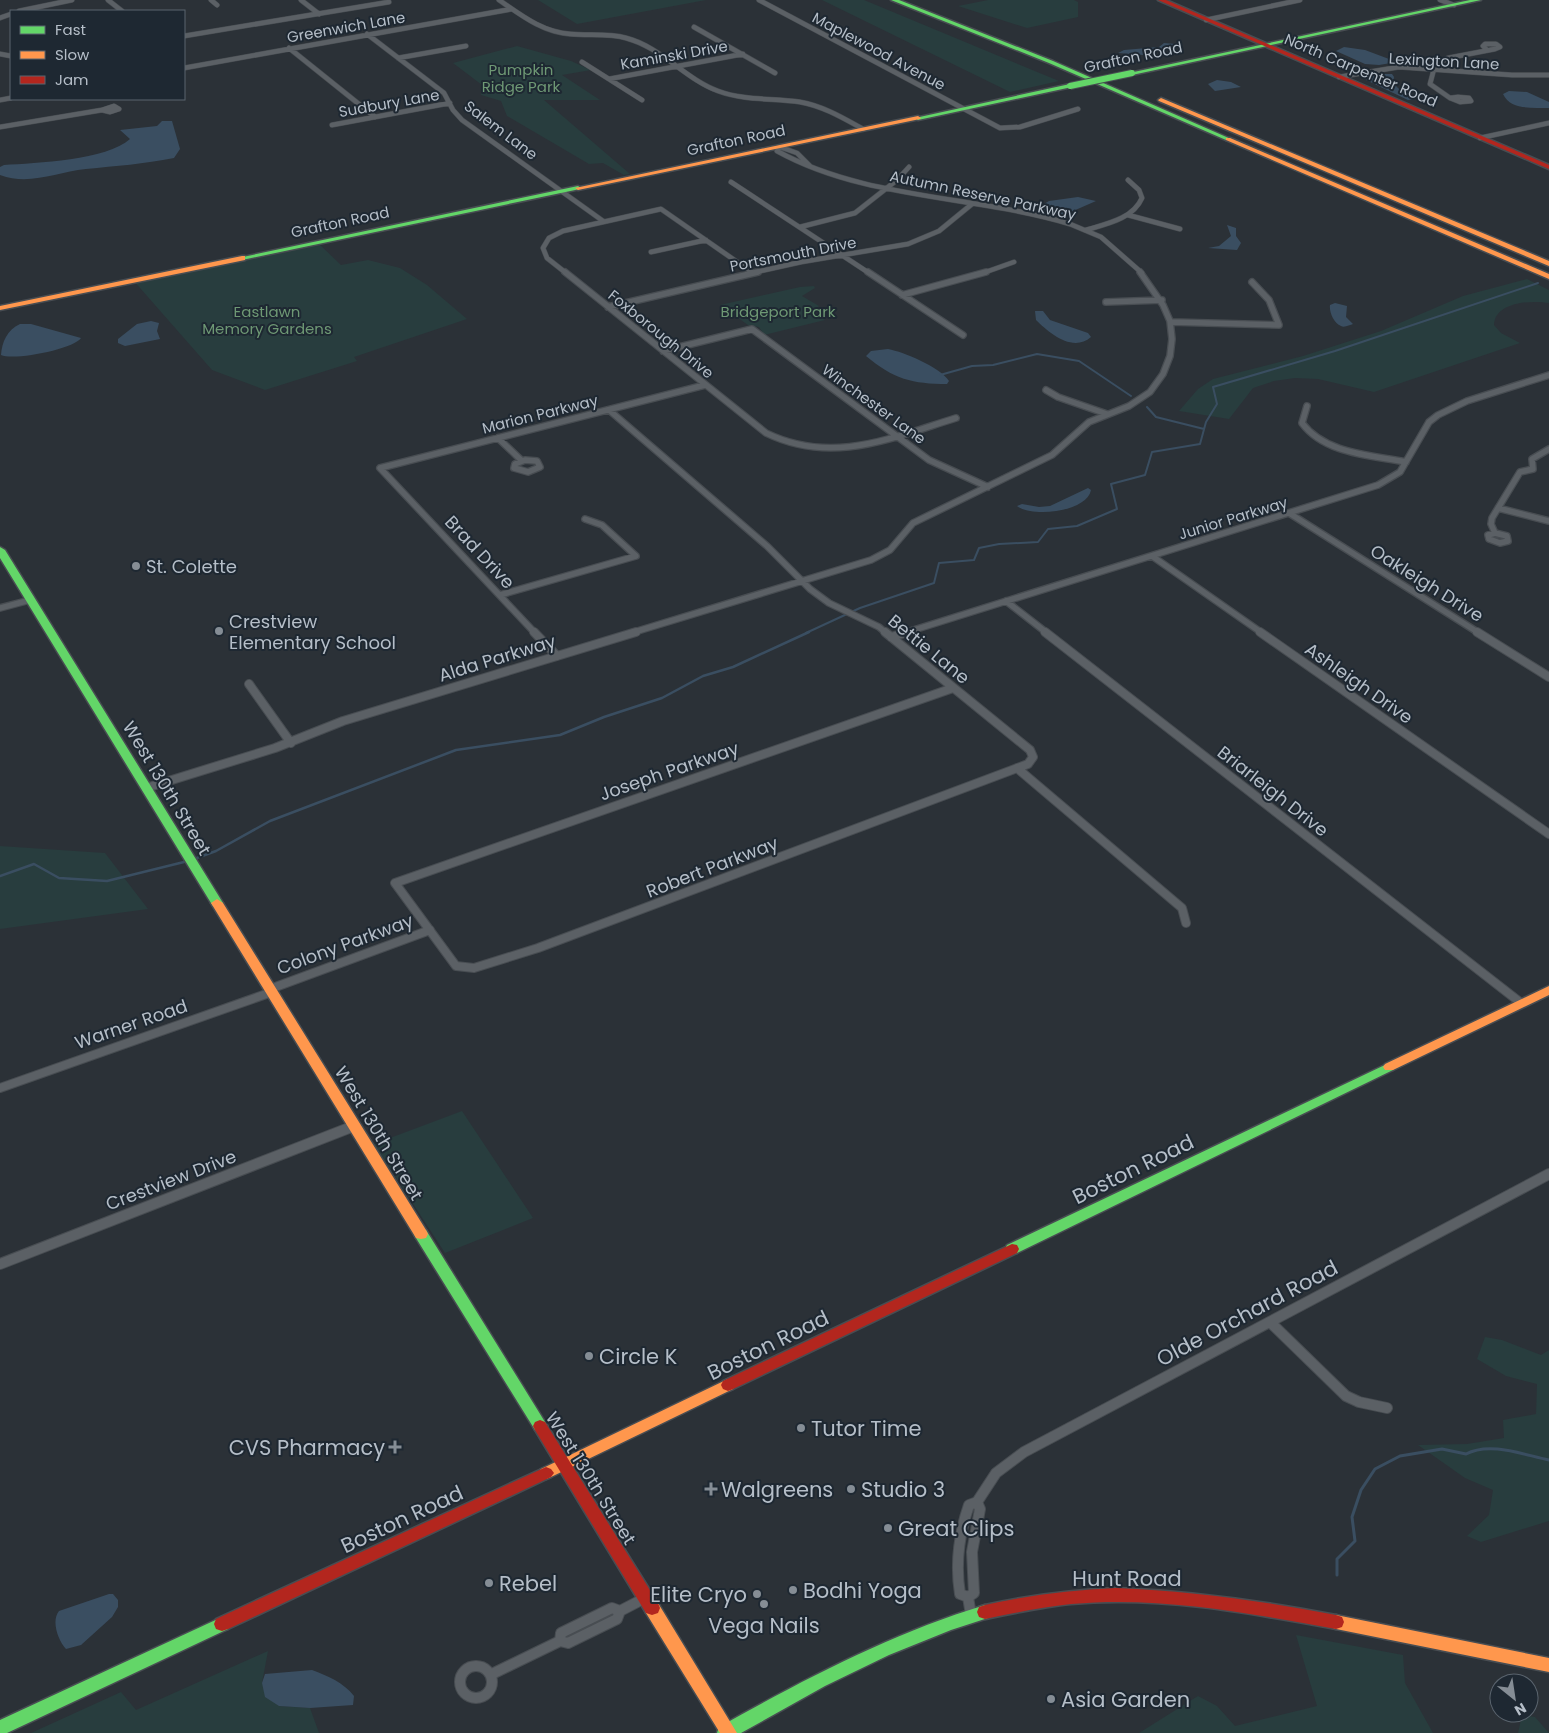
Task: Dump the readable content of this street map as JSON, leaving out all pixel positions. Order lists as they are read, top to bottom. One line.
{"streets":{"main road":["Grafton Road","North Carpenter Road","West 130th Street","Boston Road","Hunt Road"],"street":["Greenwich Lane","Maplewood Avenue","Kaminski Drive","Lexington Lane","Sudbury Lane","Salem Lane","Autumn Reserve Parkway","Portsmouth Drive","Foxborough Drive","Winchester Lane","Marion Parkway","Junior Parkway","Brad Drive","Oakleigh Drive","Bettie Lane","Alda Parkway","Ashleigh Drive","Joseph Parkway","Briarleigh Drive","Robert Parkway","Colony Parkway","Warner Road","Crestview Drive","Olde Orchard Road"]},"crossings":[["Greenwich Lane","Salem Lane"],["Maplewood Avenue","Grafton Road"],["Grafton Road","North Carpenter Road"],["Grafton Road","Salem Lane"],["Grafton Road","Autumn Reserve Parkway"],["Lexington Lane","North Carpenter Road"],["Sudbury Lane","Salem Lane"],["Salem Lane","Foxborough Drive"],["Autumn Reserve Parkway","Portsmouth Drive"],["Autumn Reserve Parkway","Winchester Lane"],["Autumn Reserve Parkway","Alda Parkway"],["Portsmouth Drive","Foxborough Drive"],["Foxborough Drive","Winchester Lane"],["Foxborough Drive","Marion Parkway"],["Marion Parkway","Brad Drive"],["Marion Parkway","Bettie Lane"],["Junior Parkway","Oakleigh Drive"],["Junior Parkway","Bettie Lane"],["Junior Parkway","Ashleigh Drive"],["Junior Parkway","Briarleigh Drive"],["Brad Drive","Alda Parkway"],["Bettie Lane","Alda Parkway"],["Bettie Lane","Joseph Parkway"],["Bettie Lane","Robert Parkway"],["Alda Parkway","West 130th Street"],["Joseph Parkway","Robert Parkway"],["West 130th Street","Colony Parkway"],["West 130th Street","Warner Road"],["West 130th Street","Boston Road"],["West 130th Street","Crestview Drive"],["West 130th Street","Hunt Road"],["Briarleigh Drive","Boston Road"],["Robert Parkway","Colony Parkway"],["Colony Parkway","Warner Road"],["Olde Orchard Road","Hunt Road"]],"parks":["Pumpkin Ridge Park","Eastlawn Memory Gardens","Bridgeport Park"],"places":{"other":["St. Colette","Crestview Elementary School","Circle K","Tutor Time","Studio 3","Great Clips","Rebel","Bodhi Yoga","Elite Cryo","Vega Nails","Asia Garden"],"health":["CVS Pharmacy","Walgreens"]},"legend":["Fast","Slow","Jam"],"north":"bottom right"}
